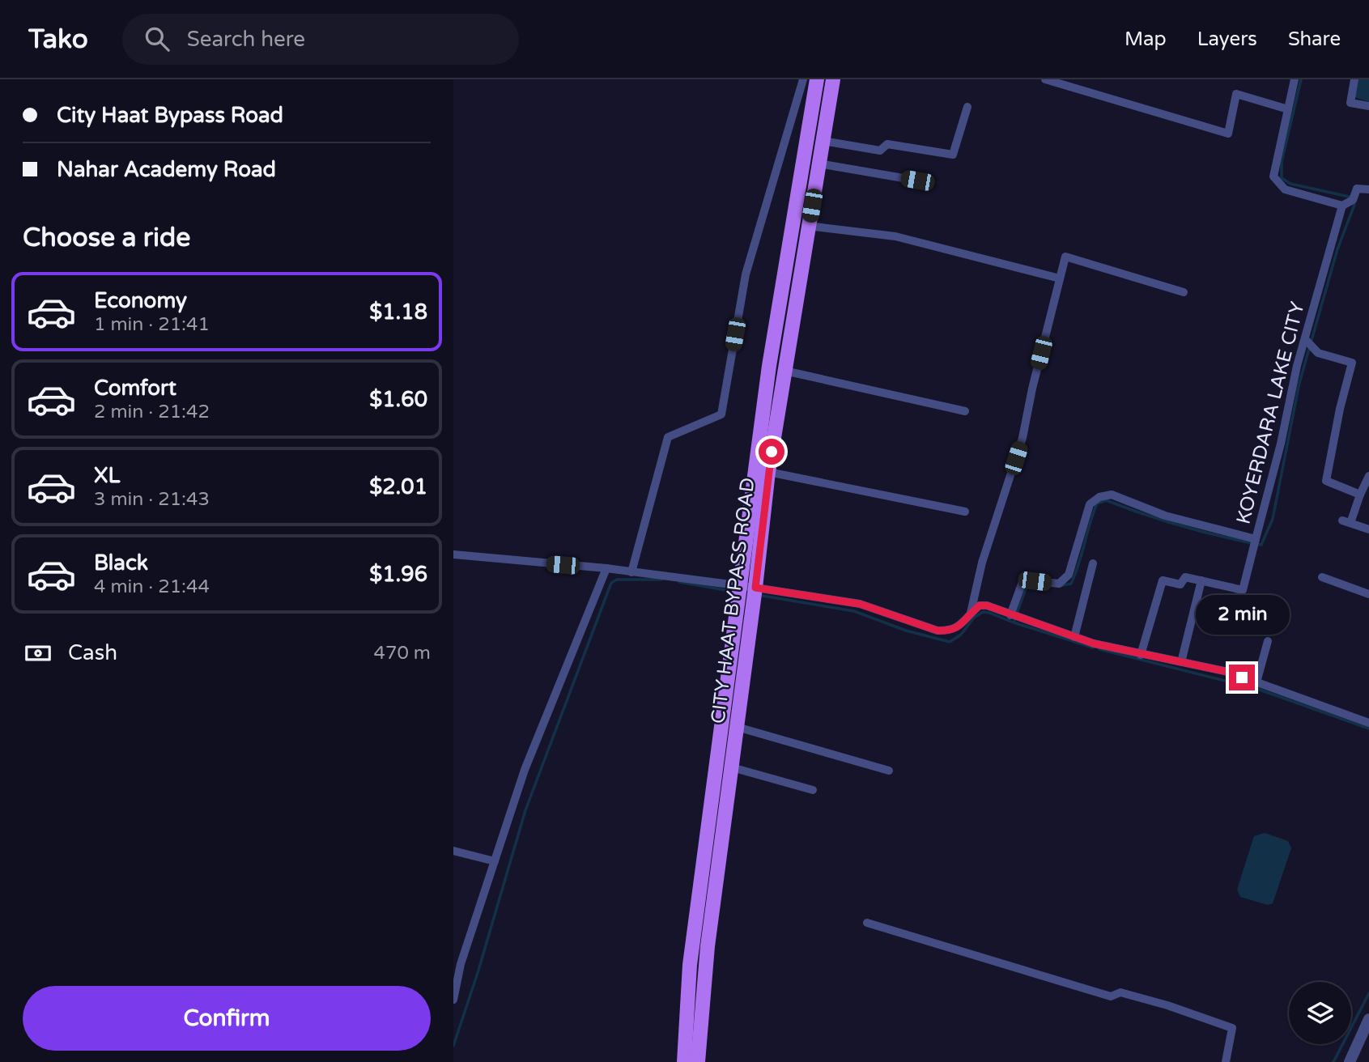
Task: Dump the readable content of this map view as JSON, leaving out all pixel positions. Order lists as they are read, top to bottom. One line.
{"streets":{"main road":["CITY HAAT BYPASS ROAD"],"street":["KOYERDARA LAKE CITY"]},"page":{"header":"Tako","search":"Search here","nav":["Map","Layers","Share"],"banner":["City Haat Bypass Road","Nahar Academy Road"],"heading":"Choose a ride","list":[{"name":"Economy","note":"1 min · 21:41","value":"$1.18"},{"name":"Comfort","note":"2 min · 21:42","value":"$1.60"},{"name":"XL","note":"3 min · 21:43","value":"$2.01"},{"name":"Black","note":"4 min · 21:44","value":"$1.96"}],"bubble":"2 min","pay":["Cash","470 m"],"buttons":"Confirm"}}
